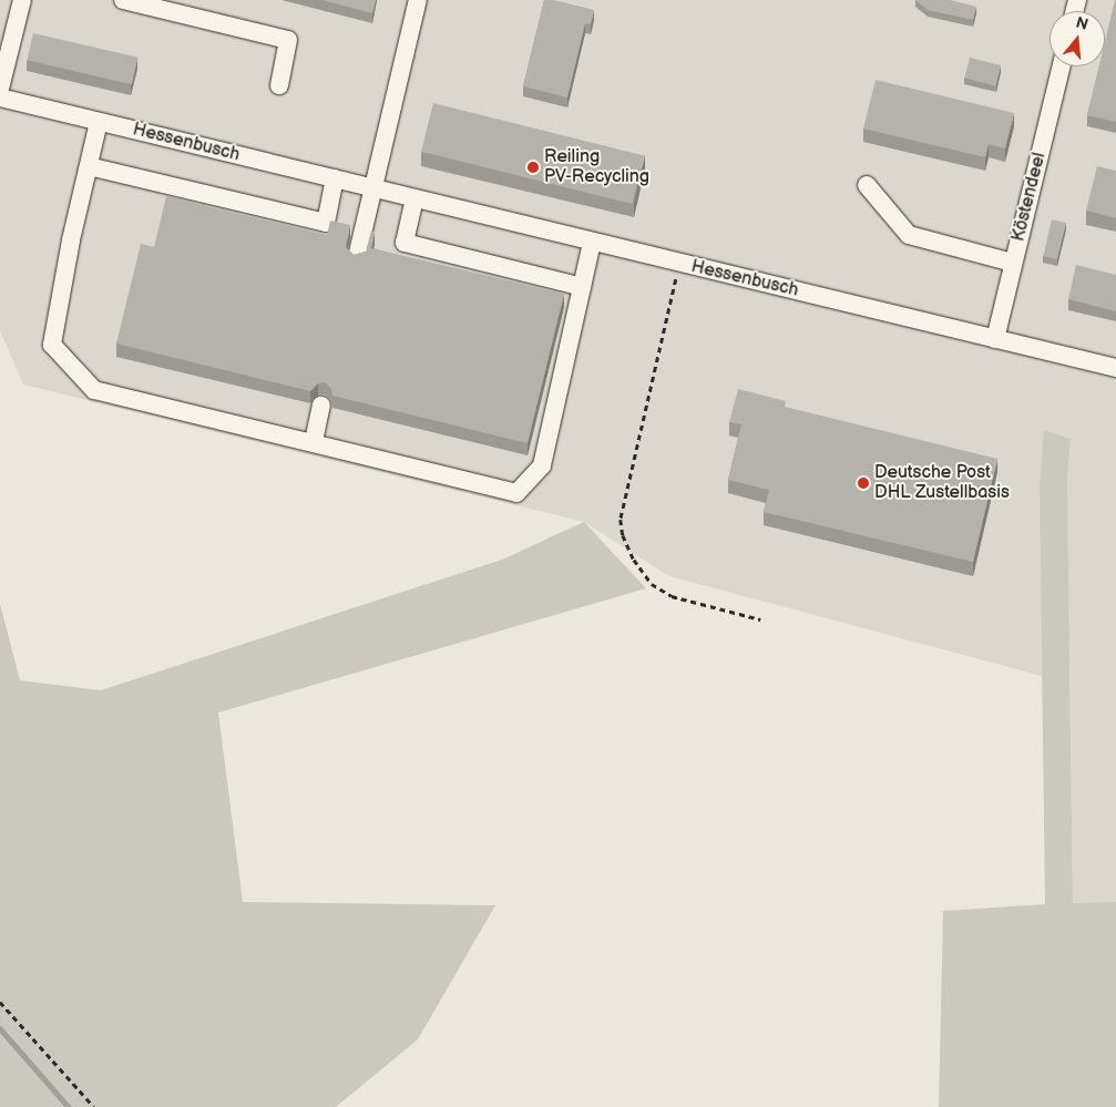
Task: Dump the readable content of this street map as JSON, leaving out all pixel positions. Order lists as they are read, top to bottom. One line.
{"streets":{"street":["Hessenbusch","Köstendeel"]},"crossings":[["Hessenbusch","Köstendeel"]],"places":["Reiling PV-Recycling","Deutsche Post DHL Zustellbasis"],"north":"top"}
